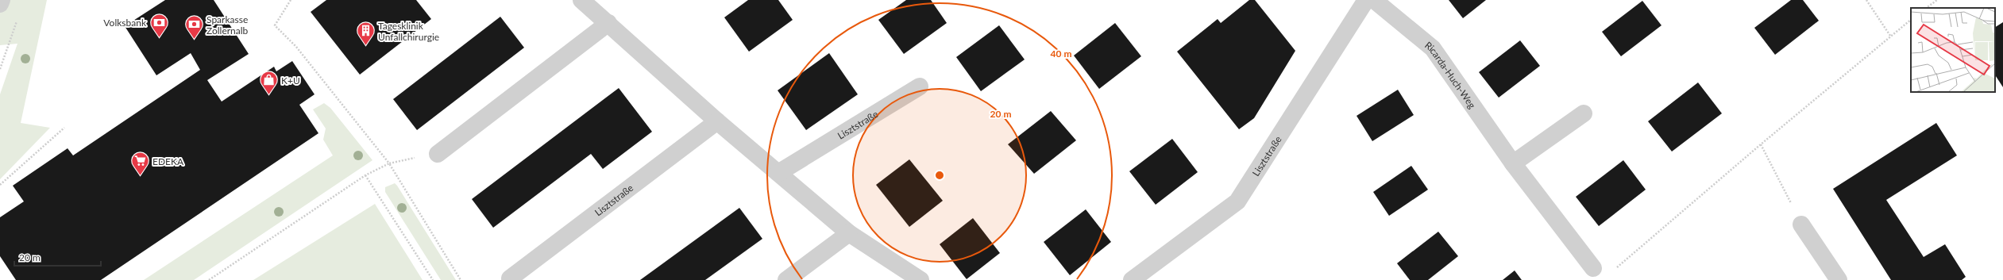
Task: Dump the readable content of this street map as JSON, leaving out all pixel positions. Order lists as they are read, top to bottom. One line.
{"streets":{"street":["Ricarda-Huch-Weg","Lisztstraße"]},"places":{"bank":["Volksbank","Sparkasse Zollernalb"],"building":["Tagesklinik Unfallchirurgie"],"shop":["K+U"],"supermarket":["EDEKA"]},"scale_bar":"20 m","rings":["40 m","20 m"]}
